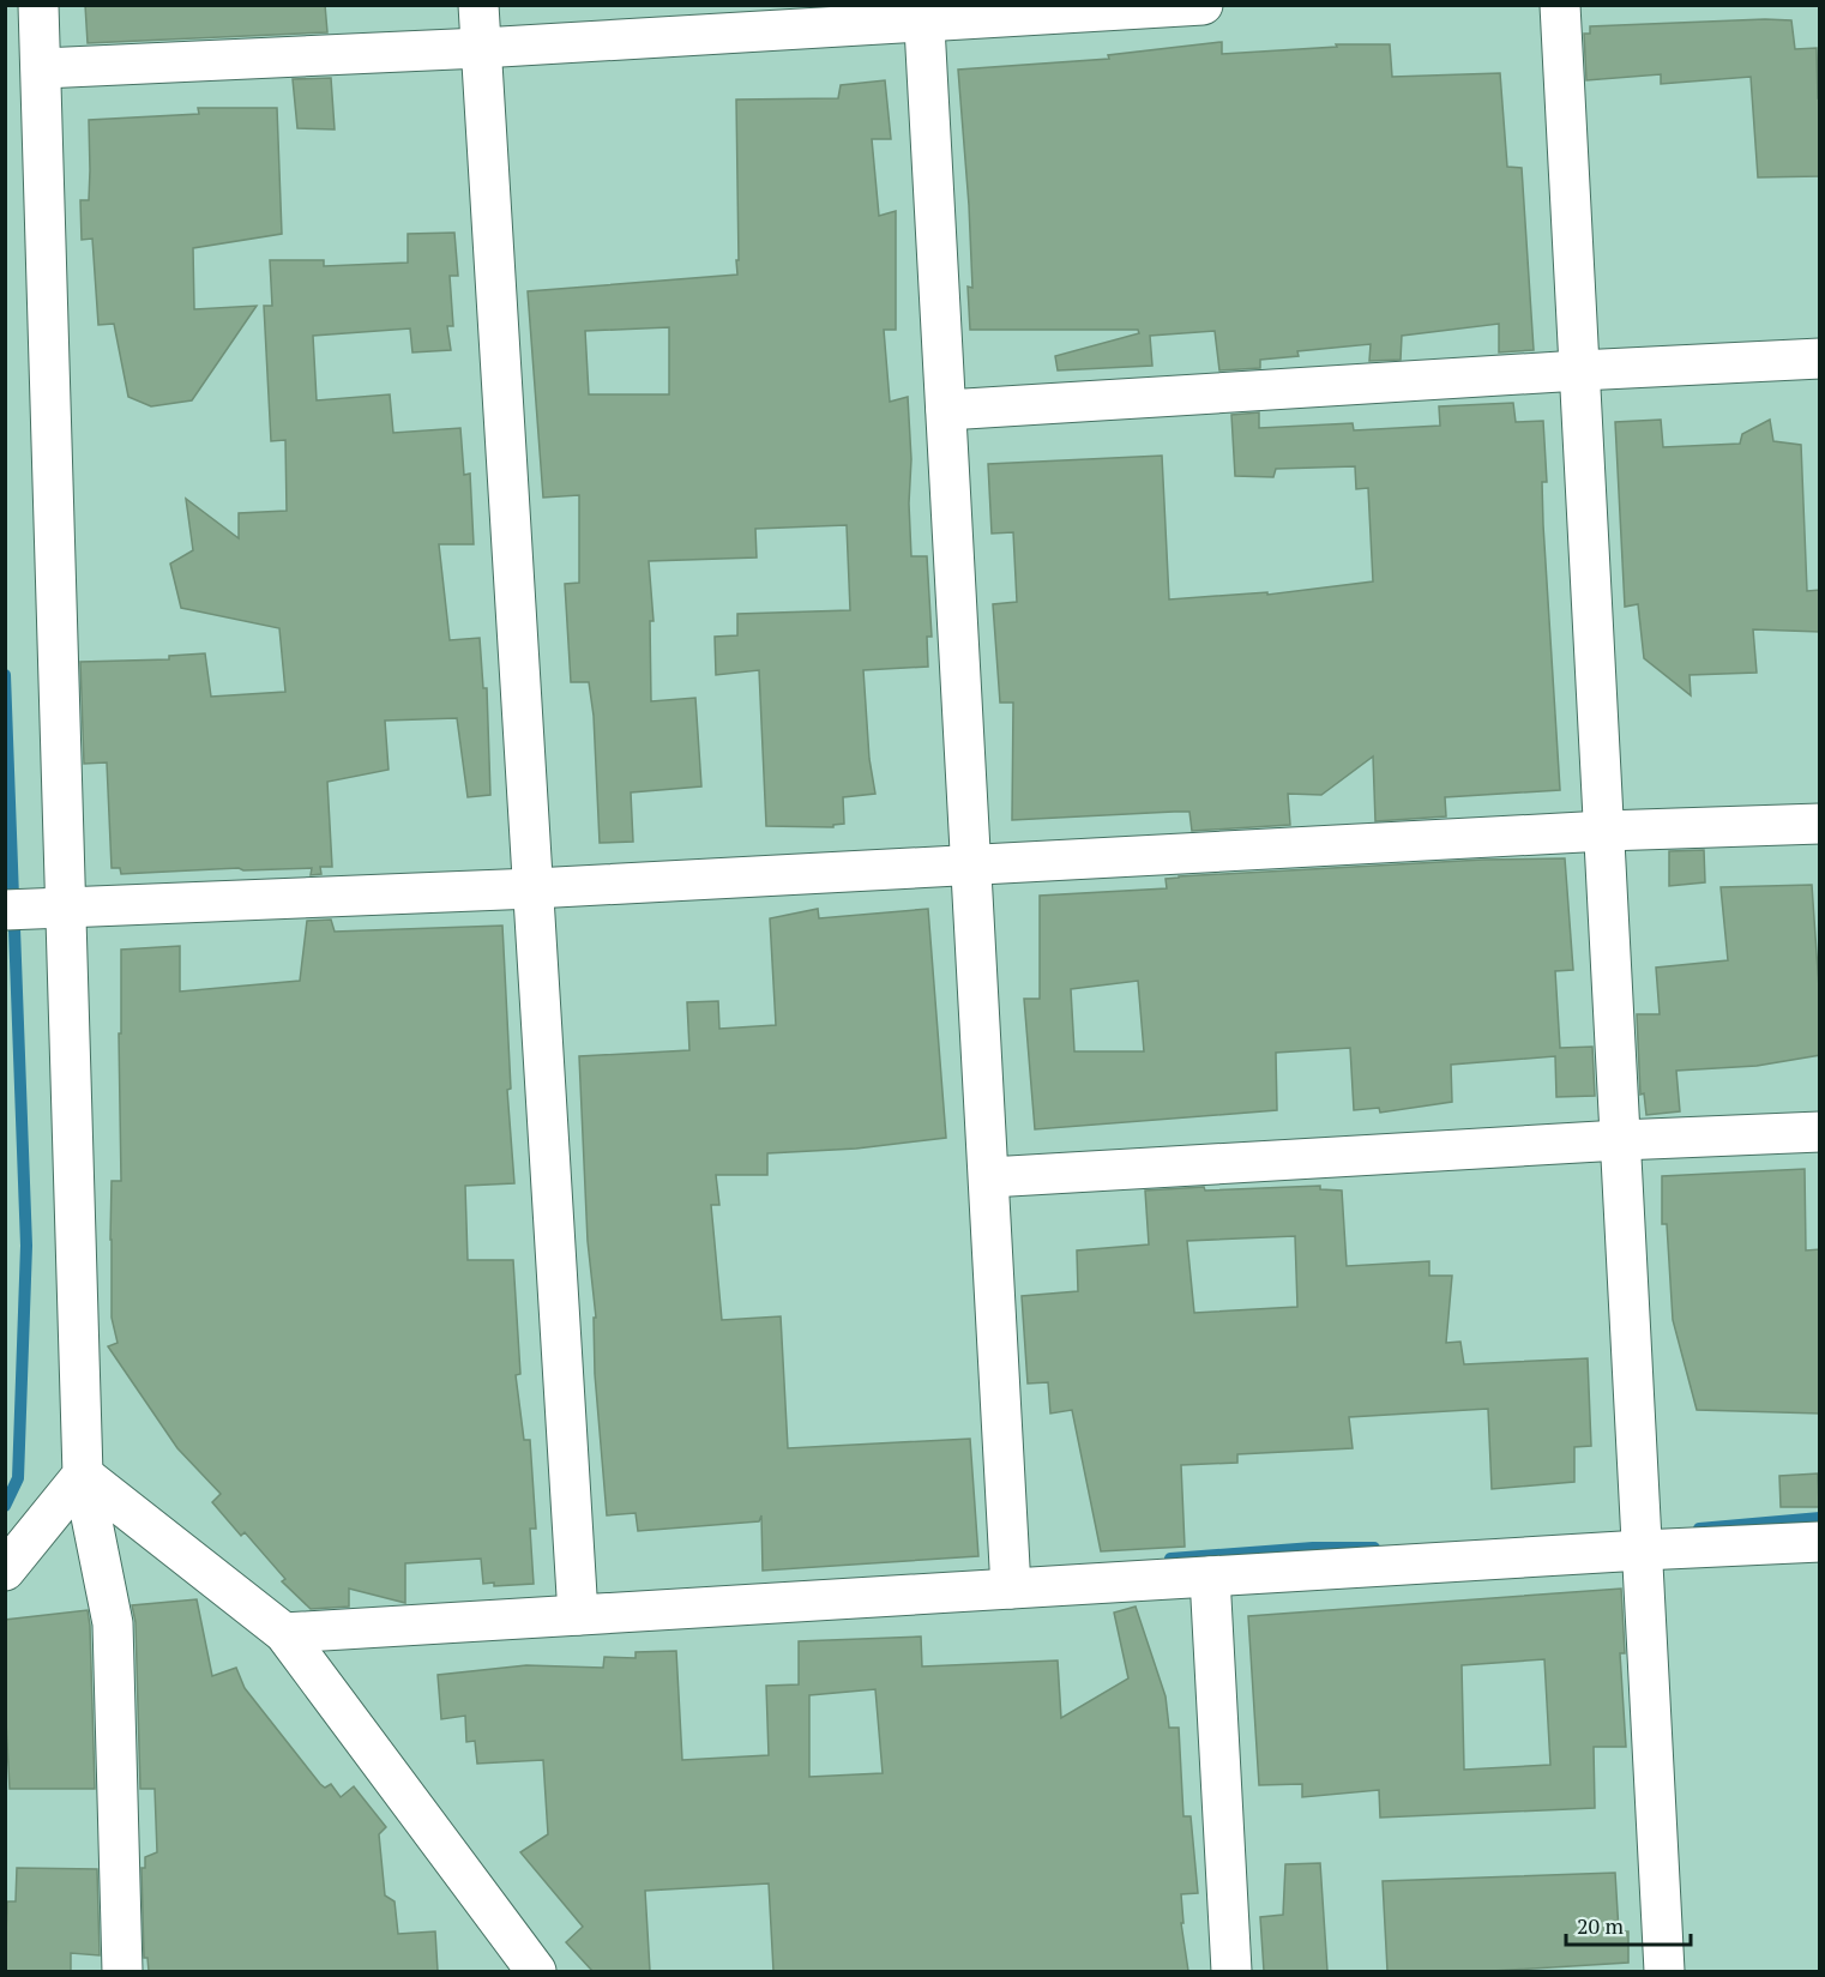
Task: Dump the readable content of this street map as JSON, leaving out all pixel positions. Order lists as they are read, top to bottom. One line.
{"scale_bar":"20 m"}
